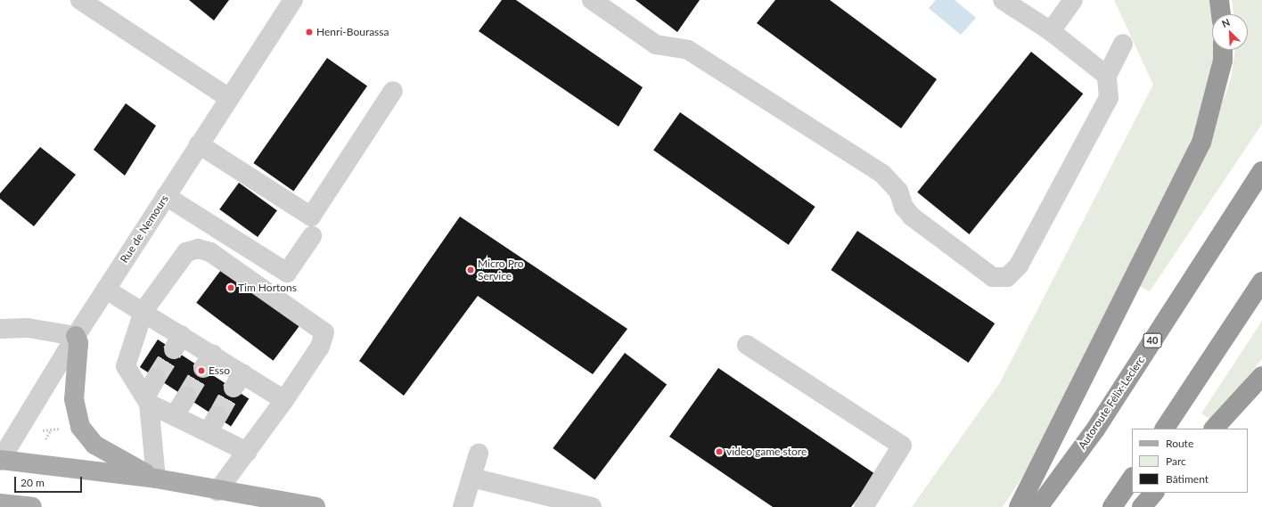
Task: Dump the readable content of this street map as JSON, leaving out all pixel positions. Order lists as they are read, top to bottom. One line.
{"streets":{"highway":["40","Autoroute Félix-Leclerc"],"street":["Rue de Nemours"]},"places":["Henri-Bourassa","Micro Pro Service","Tim Hortons","Esso","video game store"],"legend":["Route","Parc","Bâtiment"],"scale_bar":"20 m","north":"top left"}
